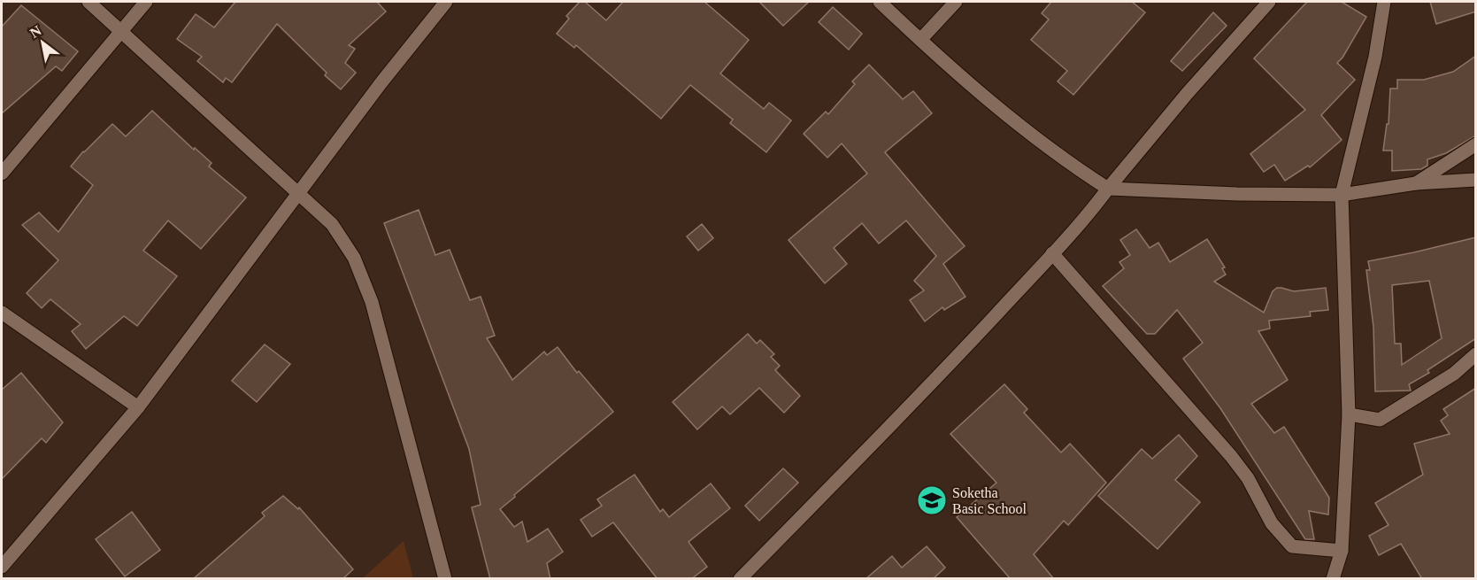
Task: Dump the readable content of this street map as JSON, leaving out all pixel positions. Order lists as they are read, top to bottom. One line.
{"places":{"school or university":["Soketha Basic School"]},"north":"top left"}
